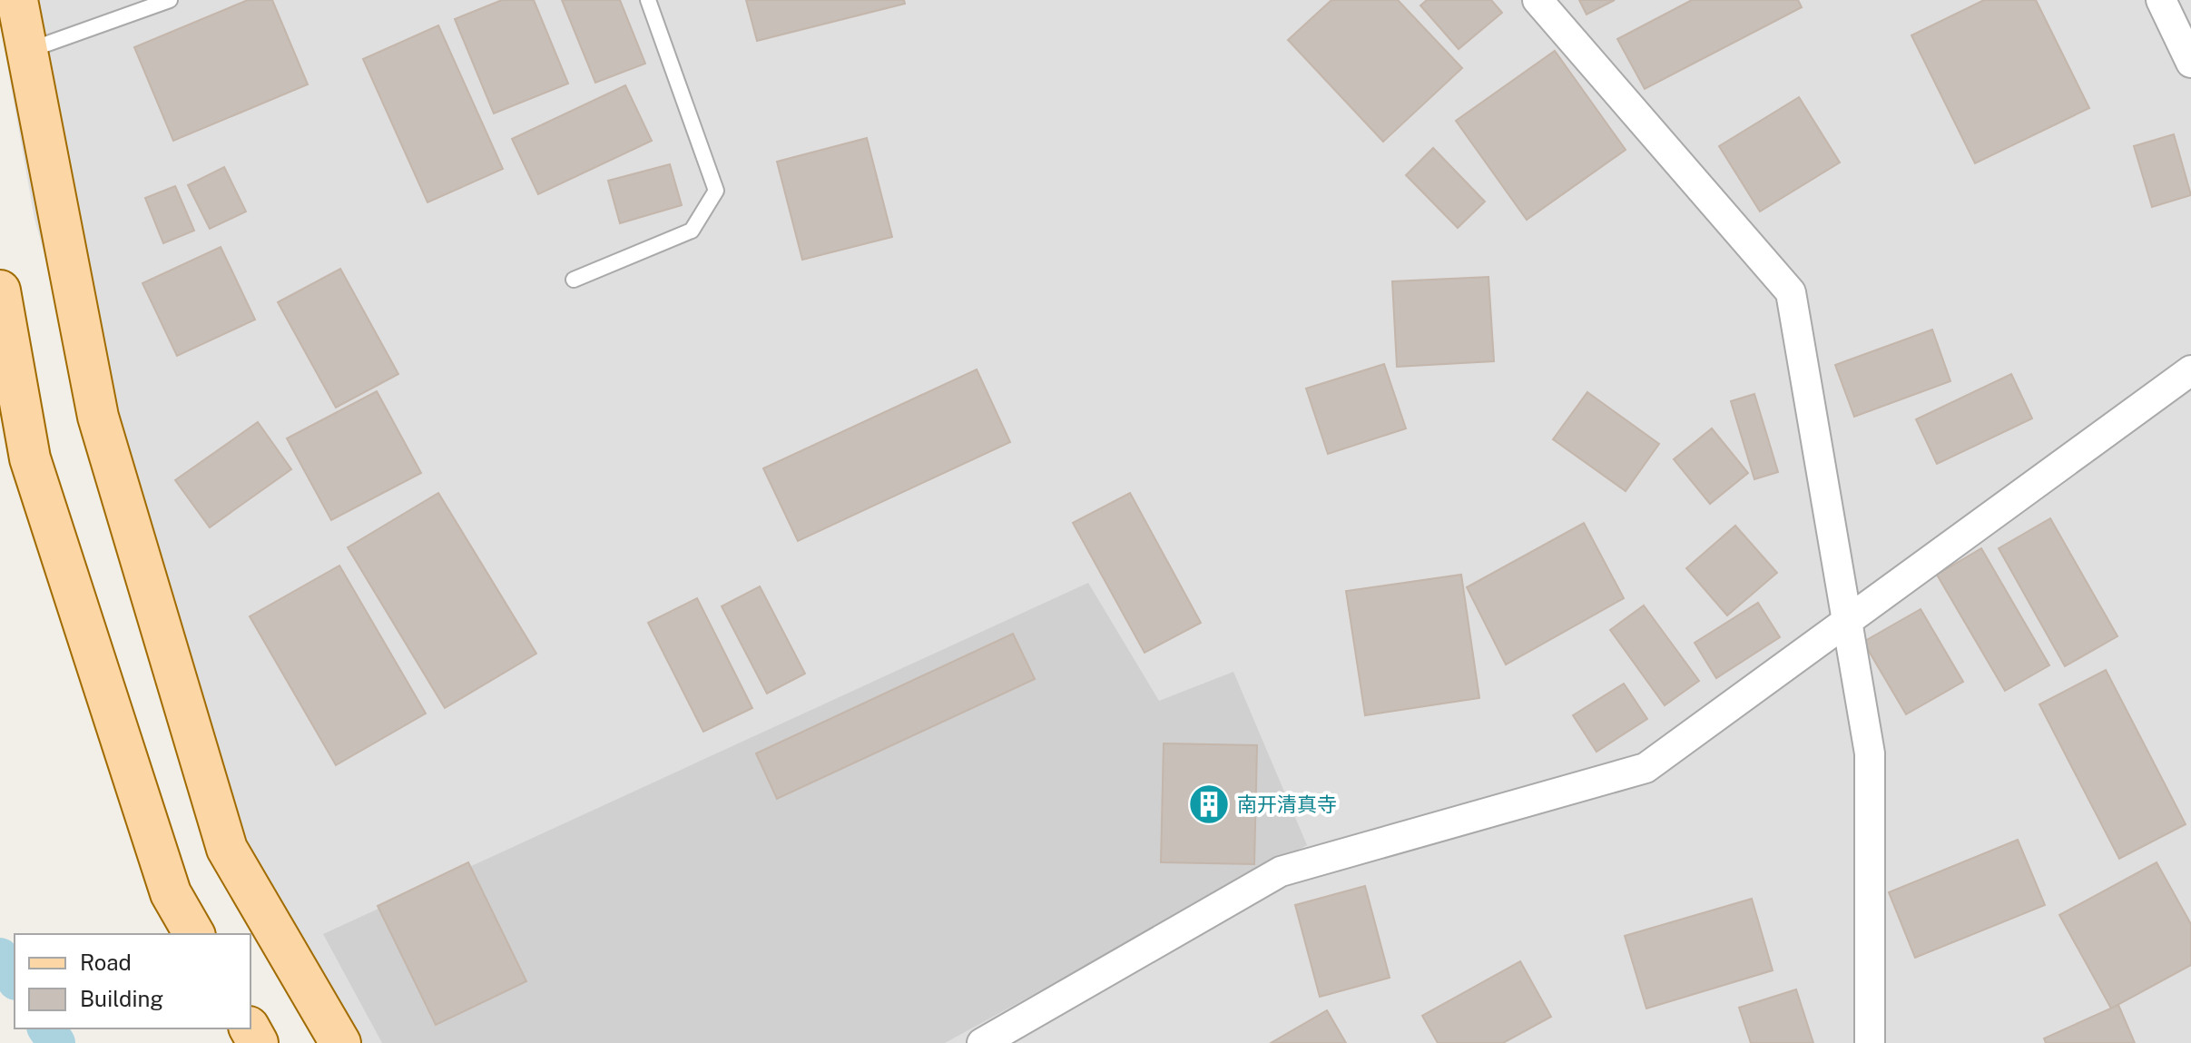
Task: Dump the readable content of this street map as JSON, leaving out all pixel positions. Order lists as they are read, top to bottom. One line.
{"places":{"building":["南开清真寺"]},"legend":["Road","Building"]}
